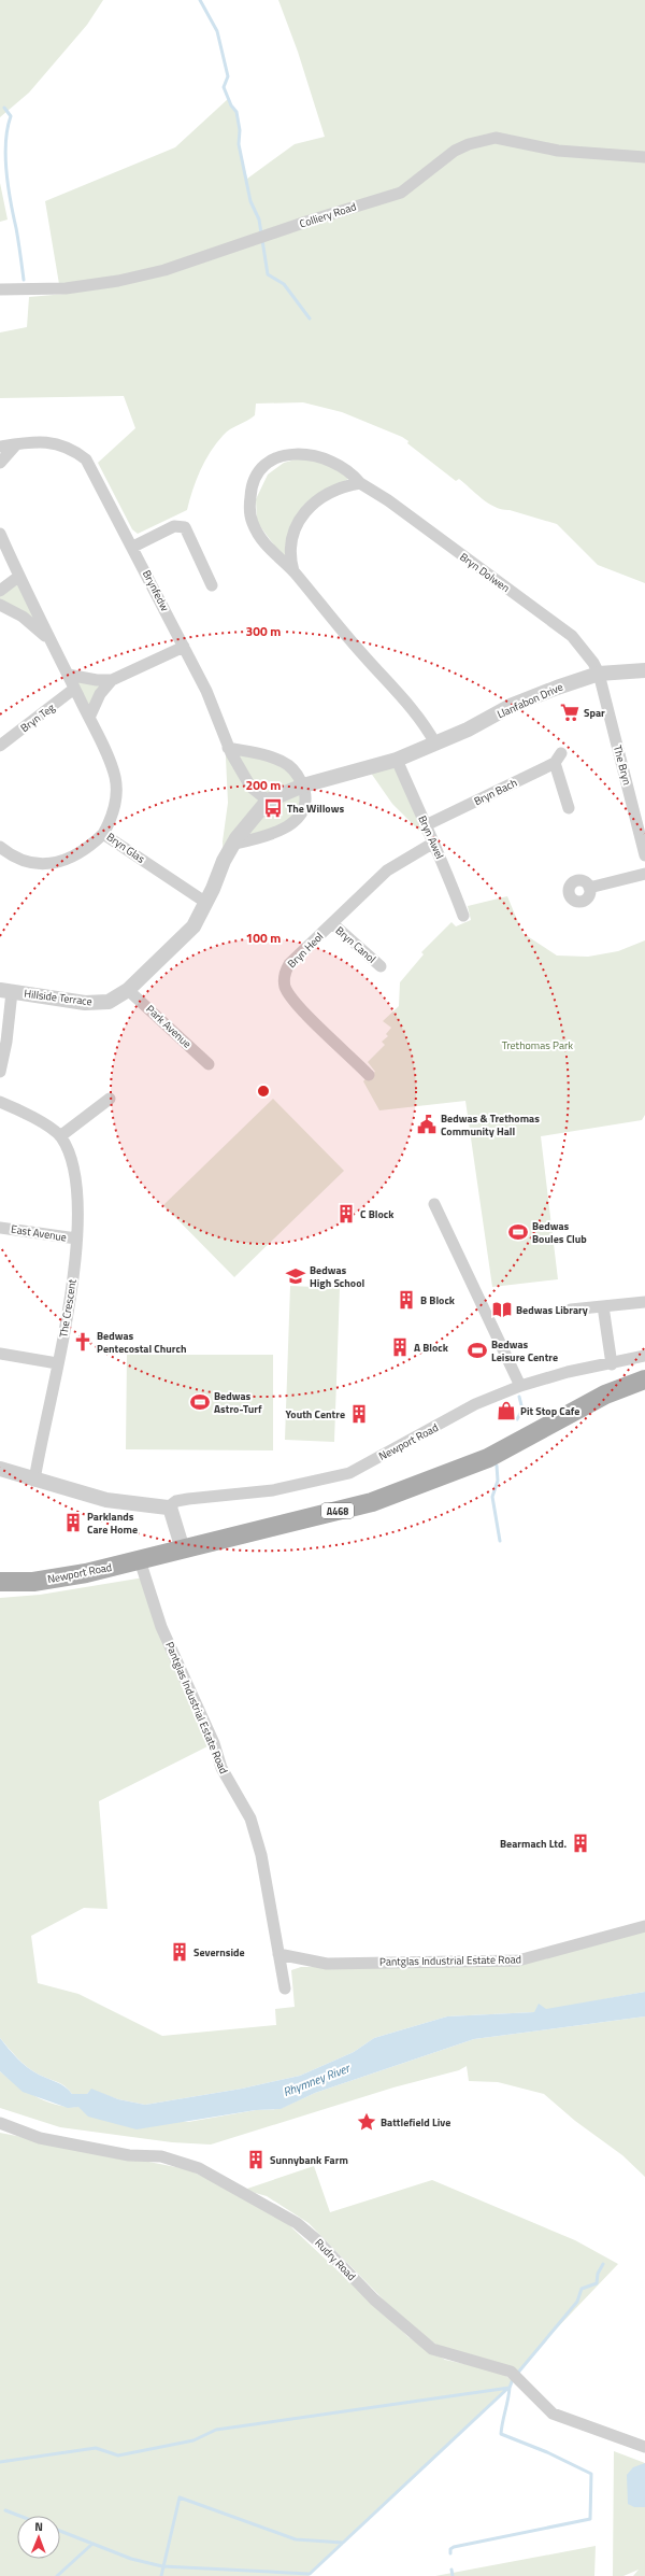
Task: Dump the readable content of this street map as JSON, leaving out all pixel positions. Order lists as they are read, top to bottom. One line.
{"streets":{"main road":["Newport Road","A468"],"street":["Colliery Road","Bryn Dolwen","Brynfedw","Llanfabon Drive","Bryn Teg","The Bryn","Bryn Bach","Bryn Awel","Bryn Glas","Bryn Canol","Bryn Heol","Hillside Terrace","Park Avenue","East Avenue","The Crescent","Pantglas Industrial Estate Road","Rudry Road"]},"crossings":[["Bryn Dolwen","Llanfabon Drive"],["Bryn Dolwen","The Bryn"],["Llanfabon Drive","The Bryn"],["Llanfabon Drive","Bryn Awel"],["Bryn Teg","Bryn Glas"],["Bryn Bach","Bryn Awel"],["Bryn Awel","Bryn Heol"],["Bryn Glas","Hillside Terrace"],["Bryn Canol","Bryn Heol"],["Hillside Terrace","Park Avenue"],["East Avenue","The Crescent"],["The Crescent","Newport Road"],["Newport Road","Pantglas Industrial Estate Road"]],"water":["Rhymney River"],"parks":["Trethomas Park"],"places":{"supermarket":["Spar"],"bus stop":["The Willows"],"public building":["Bedwas & Trethomas Community Hall"],"building":["C Block","B Block","A Block","Youth Centre","Parklands Care Home","Bearmach Ltd.","Severnside","Sunnybank Farm"],"sports":["Bedwas Boules Club","Bedwas Leisure Centre","Bedwas Astro-Turf"],"school or university":["Bedwas High School"],"library":["Bedwas Library"],"church":["Bedwas Pentecostal Church"],"shop":["Pit Stop Cafe"],"place":["Battlefield Live"]},"north":"top","rings":["300 m","200 m","100 m"]}
